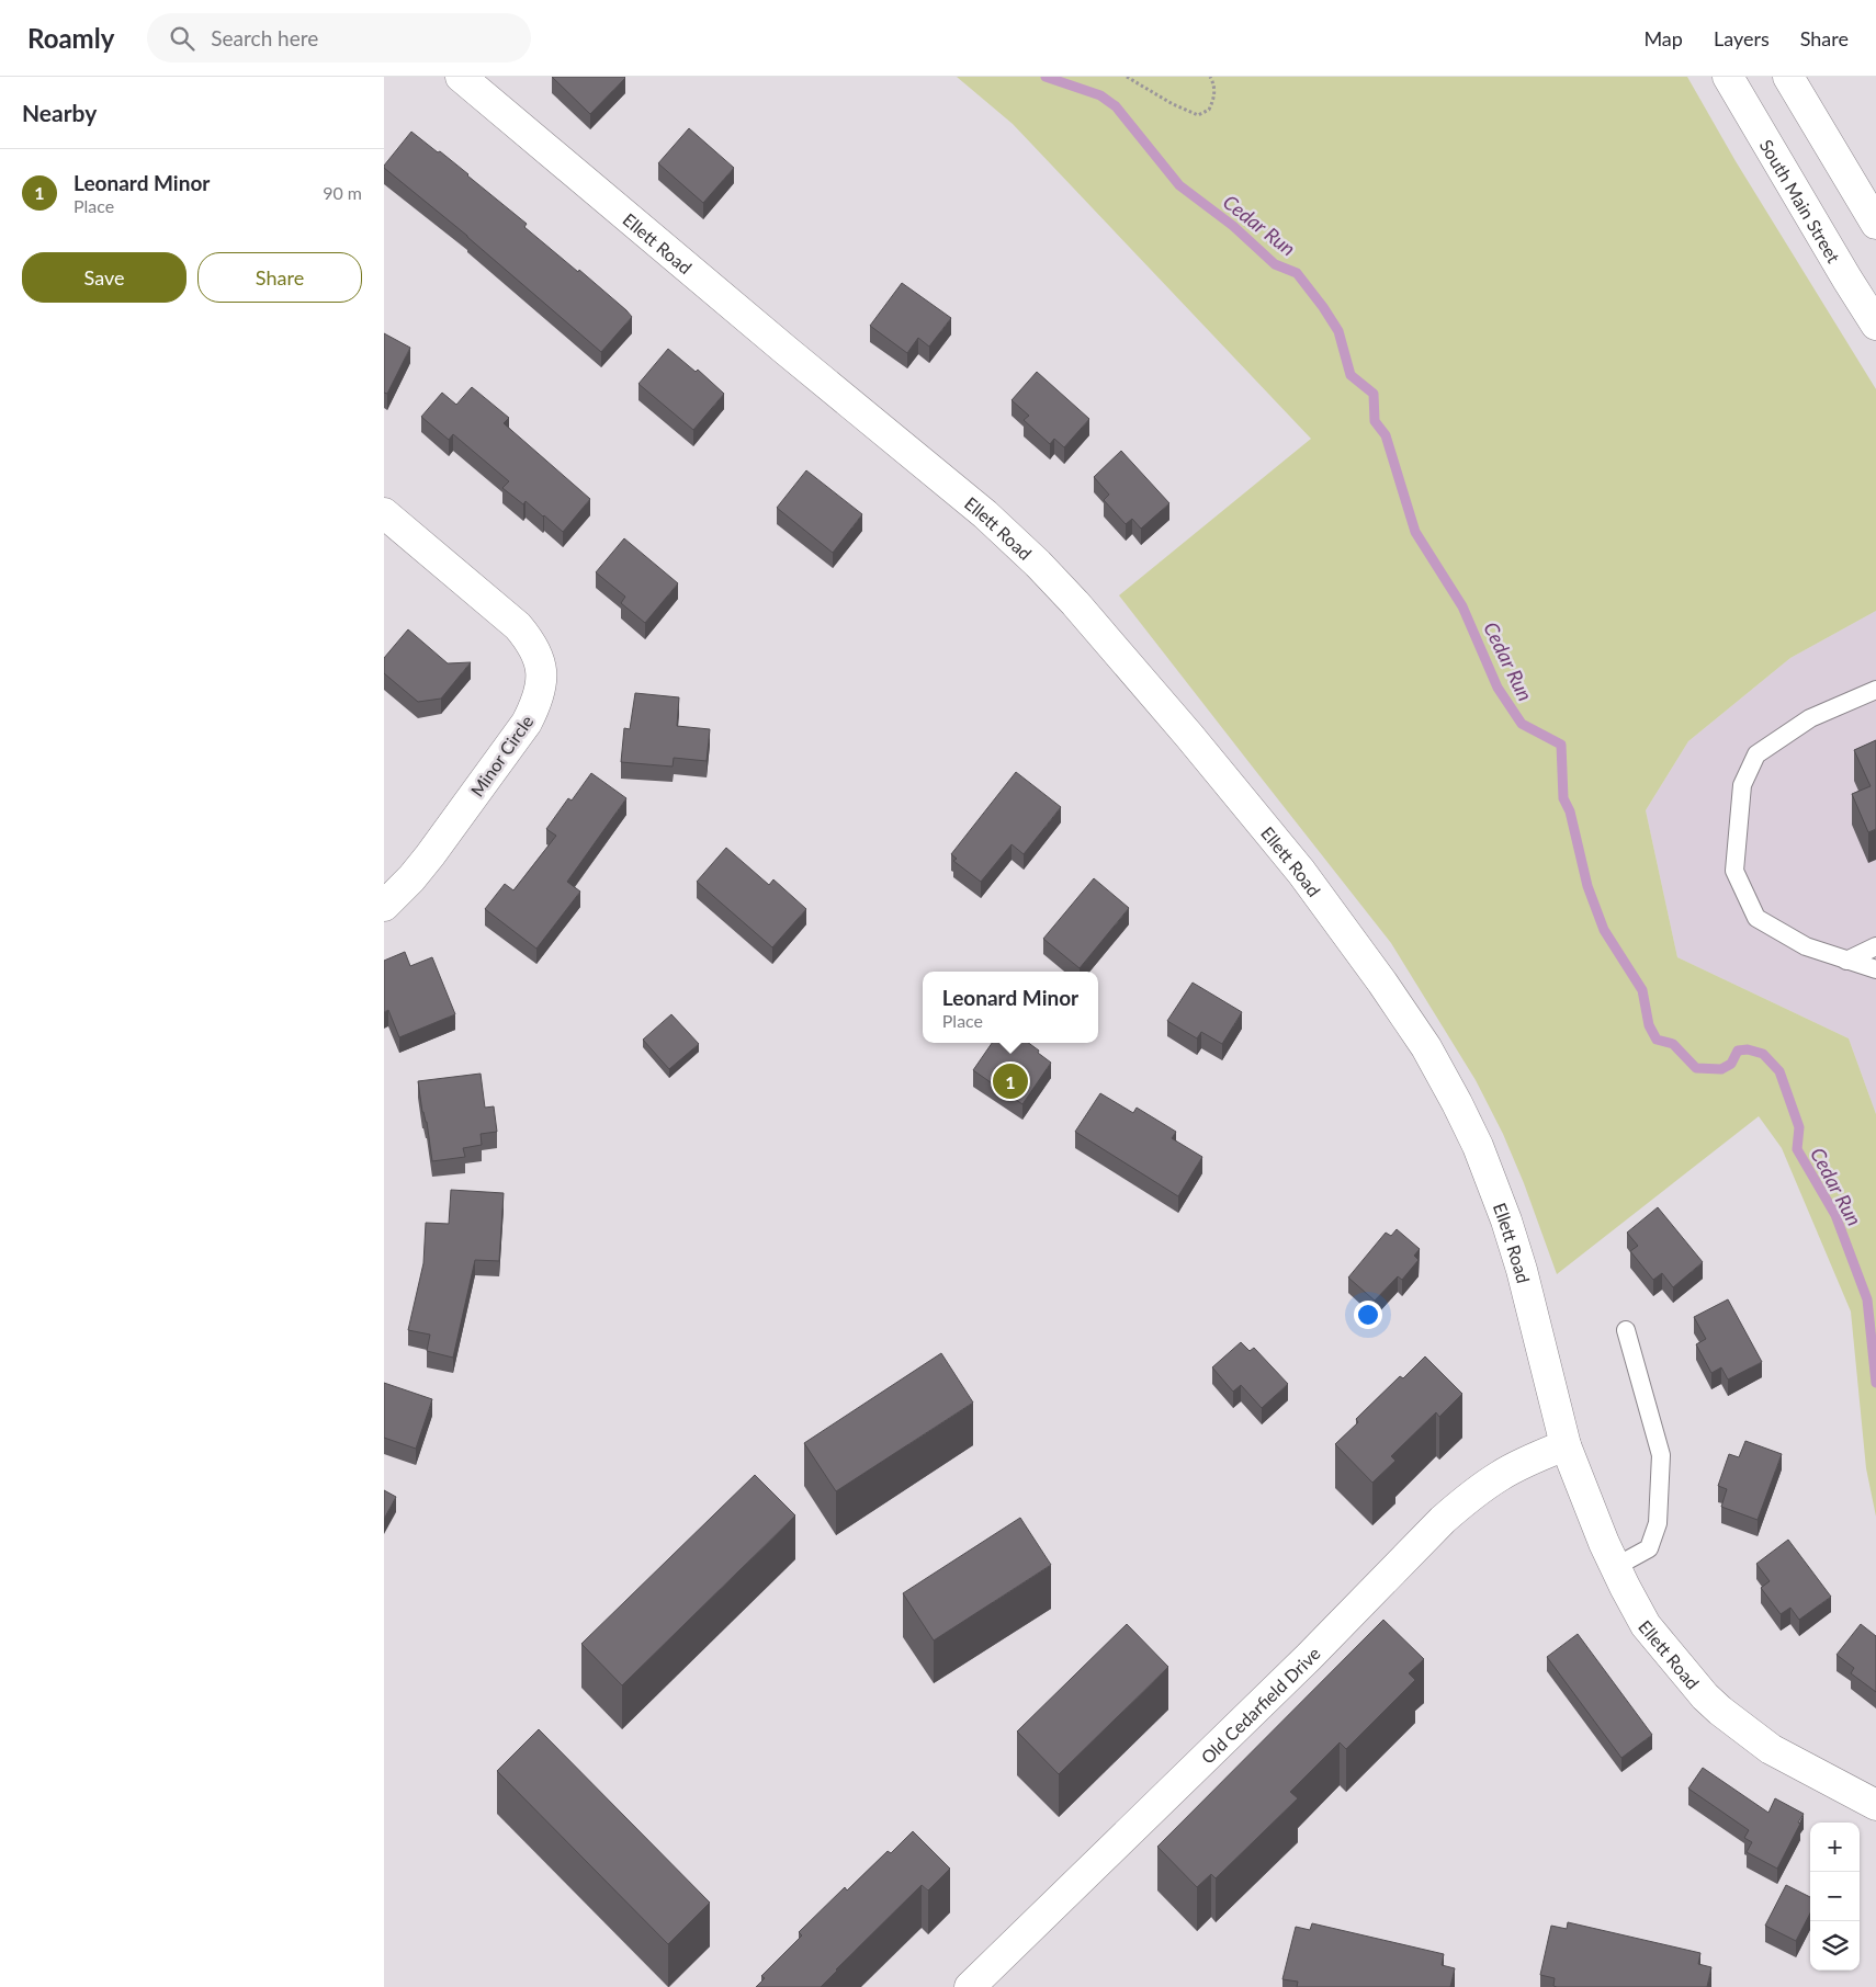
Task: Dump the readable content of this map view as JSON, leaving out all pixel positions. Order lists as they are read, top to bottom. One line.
{"streets":{"street":["South Main Street","Ellett Road","Minor Circle","Old Cedarfield Drive"]},"crossings":[["Ellett Road","Old Cedarfield Drive"]],"water":["Cedar Run"],"page":{"header":"Roamly","search":"Search here","nav":["Map","Layers","Share"],"heading":"Nearby","list":[{"mark":"1","name":"Leonard Minor","note":"Place","value":"90 m"}],"buttons":["Save","Share"],"popup":["Leonard Minor","Place"],"pins":"1","map_buttons":["+","−"]}}
